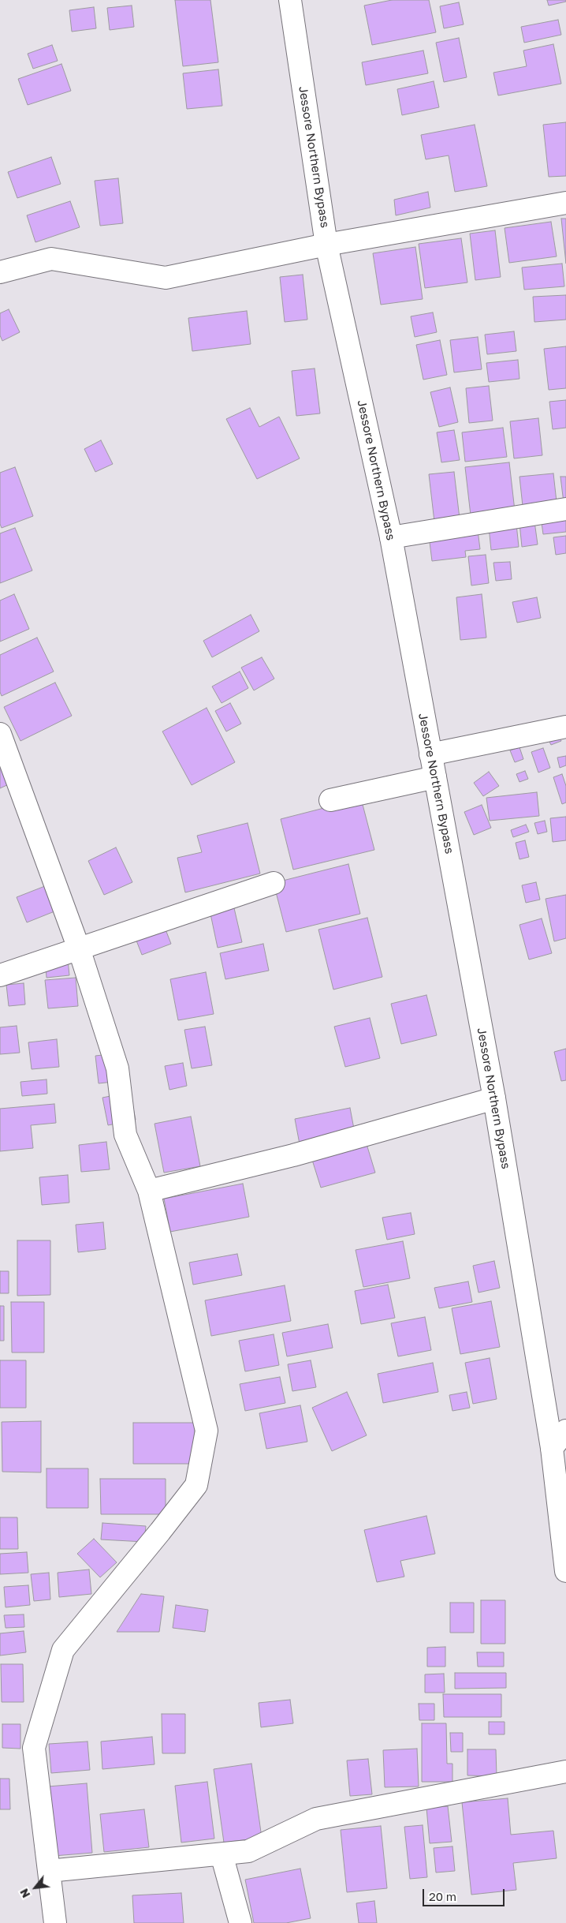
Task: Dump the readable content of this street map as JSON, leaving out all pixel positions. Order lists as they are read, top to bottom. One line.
{"streets":{"main road":["Jessore Northern Bypass"]},"scale_bar":"20 m","north":"bottom left"}
